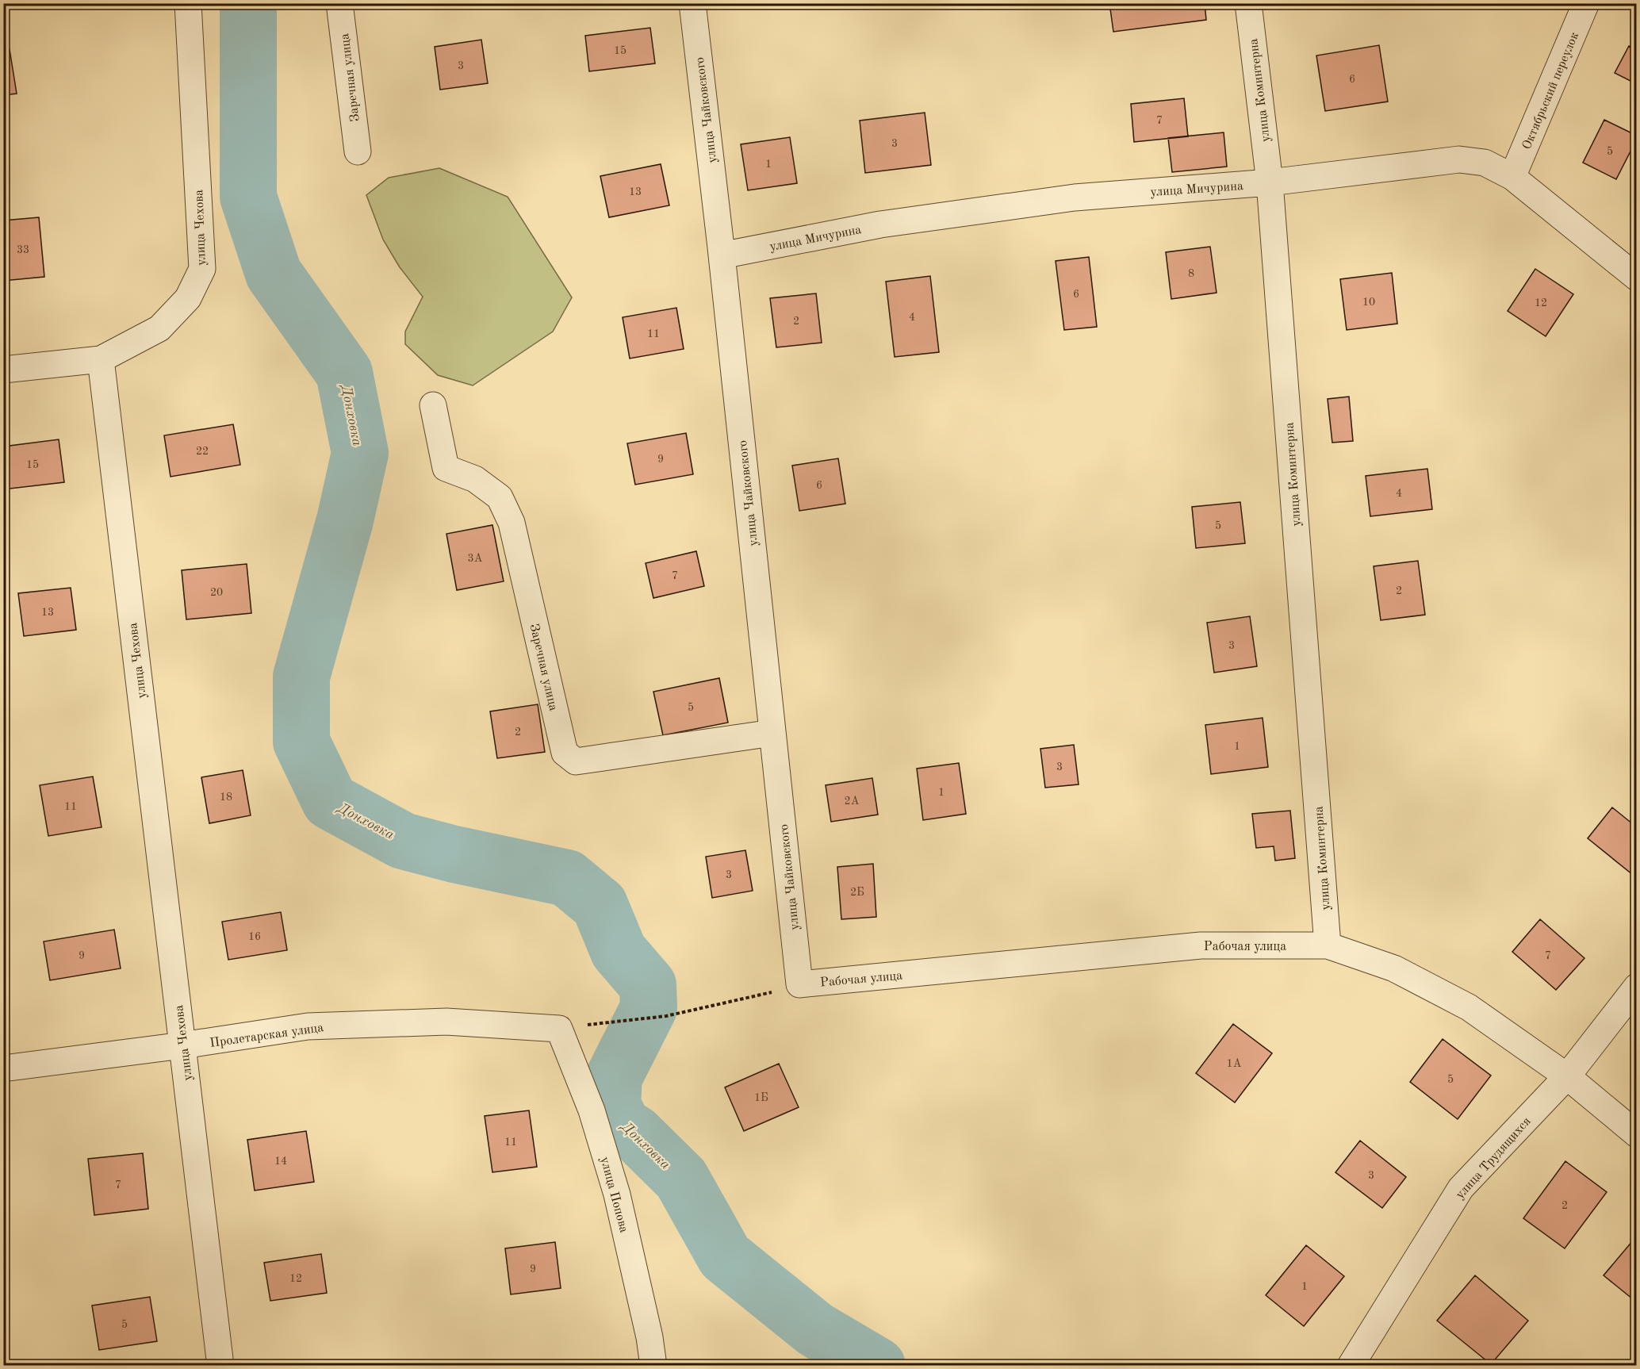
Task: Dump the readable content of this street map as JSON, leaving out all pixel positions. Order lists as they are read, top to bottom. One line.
{"streets":{"street":["Заречная улица","улица Коминтерна","Октябрьский переулок","улица Чайковского","улица Мичурина","улица Чехова","Рабочая улица","Пролетарская улица","улица Трудящихся","улица Попова"]},"crossings":[["Заречная улица","улица Чайковского"],["улица Коминтерна","улица Мичурина"],["улица Коминтерна","Рабочая улица"],["Октябрьский переулок","улица Мичурина"],["улица Чайковского","улица Мичурина"],["улица Чайковского","Рабочая улица"],["улица Чехова","Пролетарская улица"],["Рабочая улица","улица Трудящихся"],["Пролетарская улица","улица Попова"]],"water":["Донховка"],"house_numbers":["15","3","6","7","3","5","1","13","33","8","6","10","12","4","2","11","22","9","15","6","4","5","3А","7","2","20","13","3","5","2","1","3","1","18","2А","11","3","2Б","16","9","7","1А","5","1Б","11","14","3","7","2","9","12","1","5"]}
